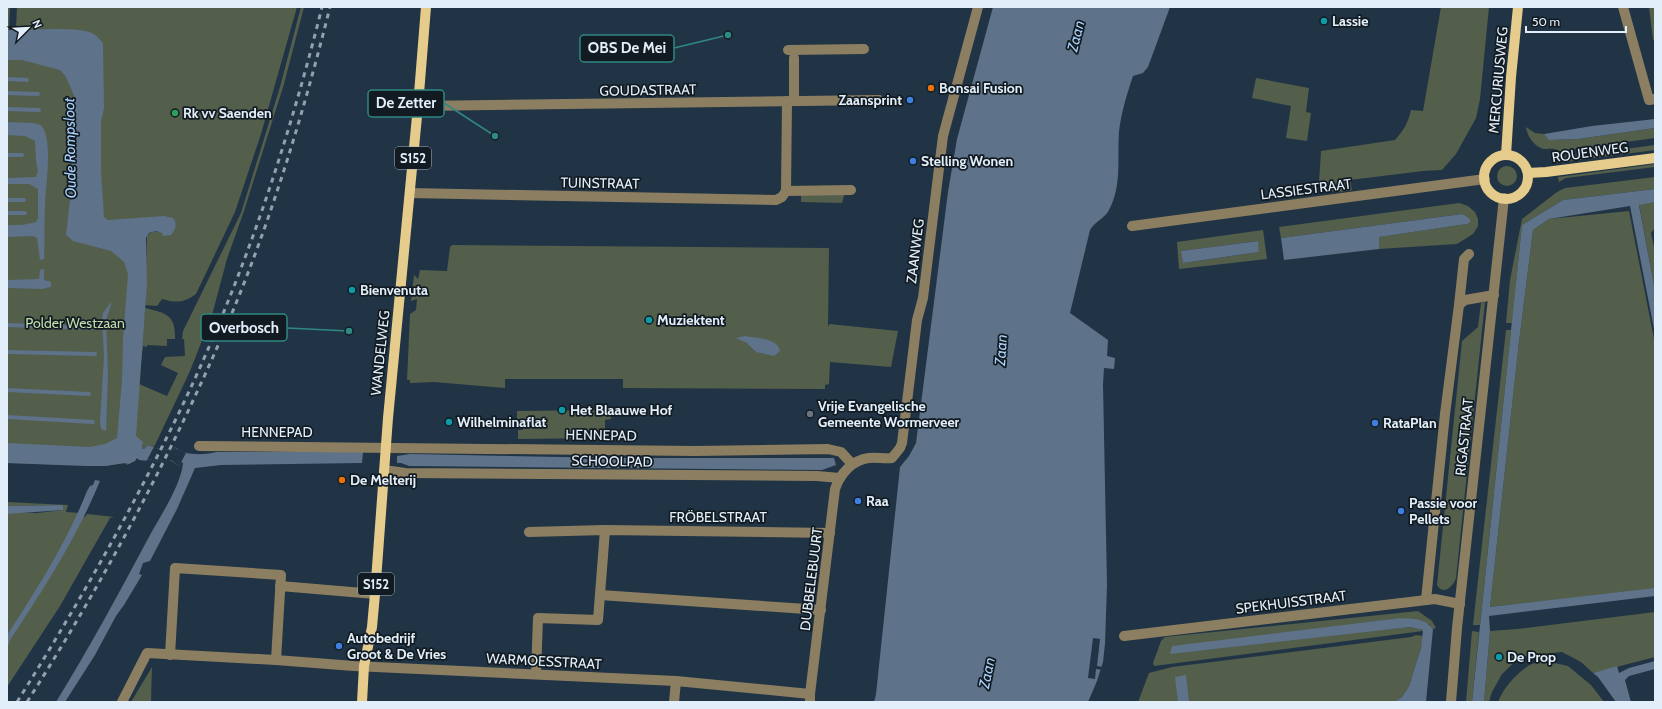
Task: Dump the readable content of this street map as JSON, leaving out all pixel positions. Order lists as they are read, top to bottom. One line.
{"streets":{"main road":["MERCURIUSWEG","ROUENWEG","S152","WANDELWEG"],"street":["GOUDASTRAAT","TUINSTRAAT","LASSIESTRAAT","ZAANWEG","HENNEPAD","RIGASTRAAT","SCHOOLPAD","FRÖBELSTRAAT","DUBBELEBUURT","SPEKHUISSTRAAT","WARMOESSTRAAT"]},"crossings":[["MERCURIUSWEG","ROUENWEG"],["MERCURIUSWEG","LASSIESTRAAT"],["MERCURIUSWEG","RIGASTRAAT"],["GOUDASTRAAT","WANDELWEG"],["ROUENWEG","LASSIESTRAAT"],["ROUENWEG","RIGASTRAAT"],["TUINSTRAAT","WANDELWEG"],["LASSIESTRAAT","RIGASTRAAT"],["ZAANWEG","HENNEPAD"],["ZAANWEG","DUBBELEBUURT"],["WANDELWEG","HENNEPAD"],["WANDELWEG","SCHOOLPAD"],["WANDELWEG","WARMOESSTRAAT"],["HENNEPAD","DUBBELEBUURT"],["RIGASTRAAT","SPEKHUISSTRAAT"],["SCHOOLPAD","DUBBELEBUURT"],["FRÖBELSTRAAT","DUBBELEBUURT"],["DUBBELEBUURT","WARMOESSTRAAT"]],"water":["Zaan","Oude Rompsloot"],"parks":["Polder Westzaan"],"places":["Lassie","OBS De Mei","Bonsai Fusion","Zaansprint","Rk vv Saenden","De Zetter","Stelling Wonen","Bienvenuta","Muziektent","Overbosch","Het Blaauwe Hof","Vrije Evangelische Gemeente Wormerveer","Wilhelminaflat","RataPlan","De Melterij","Raa","Passie voor Pellets","Autobedrijf Groot & De Vries","De Prop"],"scale_bar":"50 m","north":"top right"}
